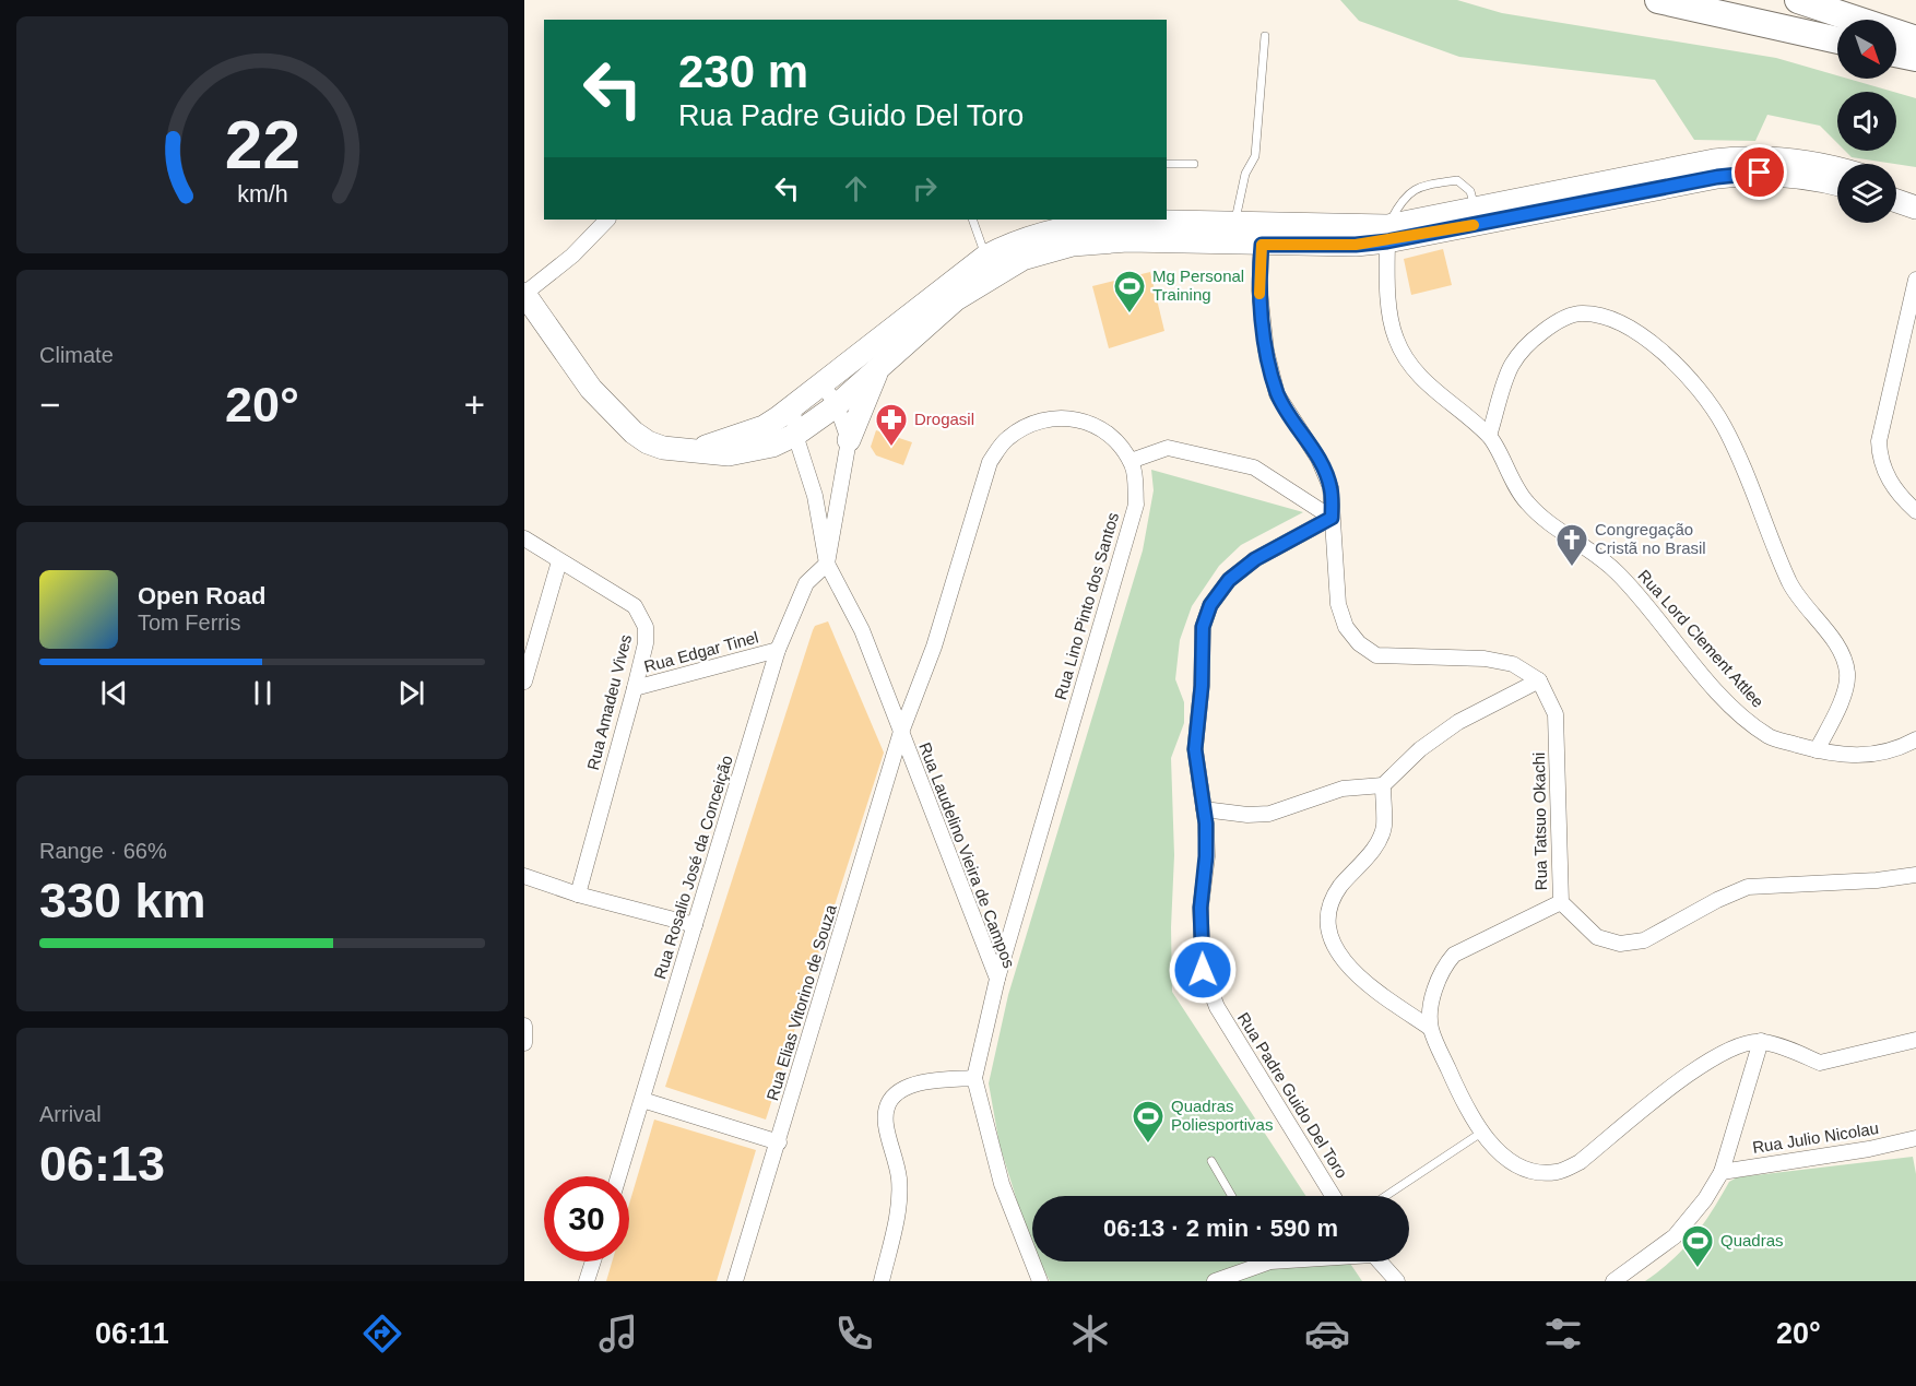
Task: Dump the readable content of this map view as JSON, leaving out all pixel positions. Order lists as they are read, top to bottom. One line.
{"streets":{"street":["Rua Lino Pinto dos Santos","Rua Lord Clement Attlee","Rua Edgar Tinel","Rua Amadeu Vives","Rua Tatsuo Okachi","Rua Laudelino Vieira de Campos","Rua Rosalio José da Conceição","Rua Elias Vitorino de Souza","Rua Padre Guido Del Toro","Rua Julio Nicolau"]},"crossings":[["Rua Lino Pinto dos Santos","Rua Laudelino Vieira de Campos"],["Rua Edgar Tinel","Rua Amadeu Vives"],["Rua Edgar Tinel","Rua Rosalio José da Conceição"],["Rua Laudelino Vieira de Campos","Rua Rosalio José da Conceição"],["Rua Laudelino Vieira de Campos","Rua Elias Vitorino de Souza"]],"places":{"sports":["Mg Personal Training","Quadras Poliesportivas","Quadras"],"pharmacy":["Drogasil"],"church":["Congregação Cristã no Brasil"]},"north":"bottom right","page":{"turn":["230 m","Rua Padre Guido Del Toro"],"tile":["Climate",["Range · 66%","330 km"],["Arrival","06:13"]],"heat":["−","20°","+"],"song":["Open Road","Tom Ferris"],"limit":"30","trip":"06:13 · 2 min · 590 m","tabs":["06:11","20°"],"gauge":["22","km/h"]}}
